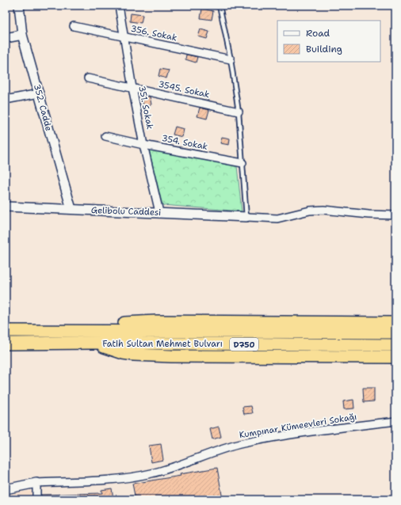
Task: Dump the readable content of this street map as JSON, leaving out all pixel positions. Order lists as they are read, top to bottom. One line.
{"streets":{"highway":["Fatih Sultan Mehmet Bulvarı","D750"],"street":["356. Sokak","3545. Sokak","352. Cadde","351. Sokak","354. Sokak","Gelibolu Caddesi","Kumpınar Kümeevleri Sokağı"]},"crossings":[["356. Sokak","351. Sokak"],["3545. Sokak","351. Sokak"],["352. Cadde","Gelibolu Caddesi"],["351. Sokak","354. Sokak"],["351. Sokak","Gelibolu Caddesi"]],"legend":["Road","Building"]}
